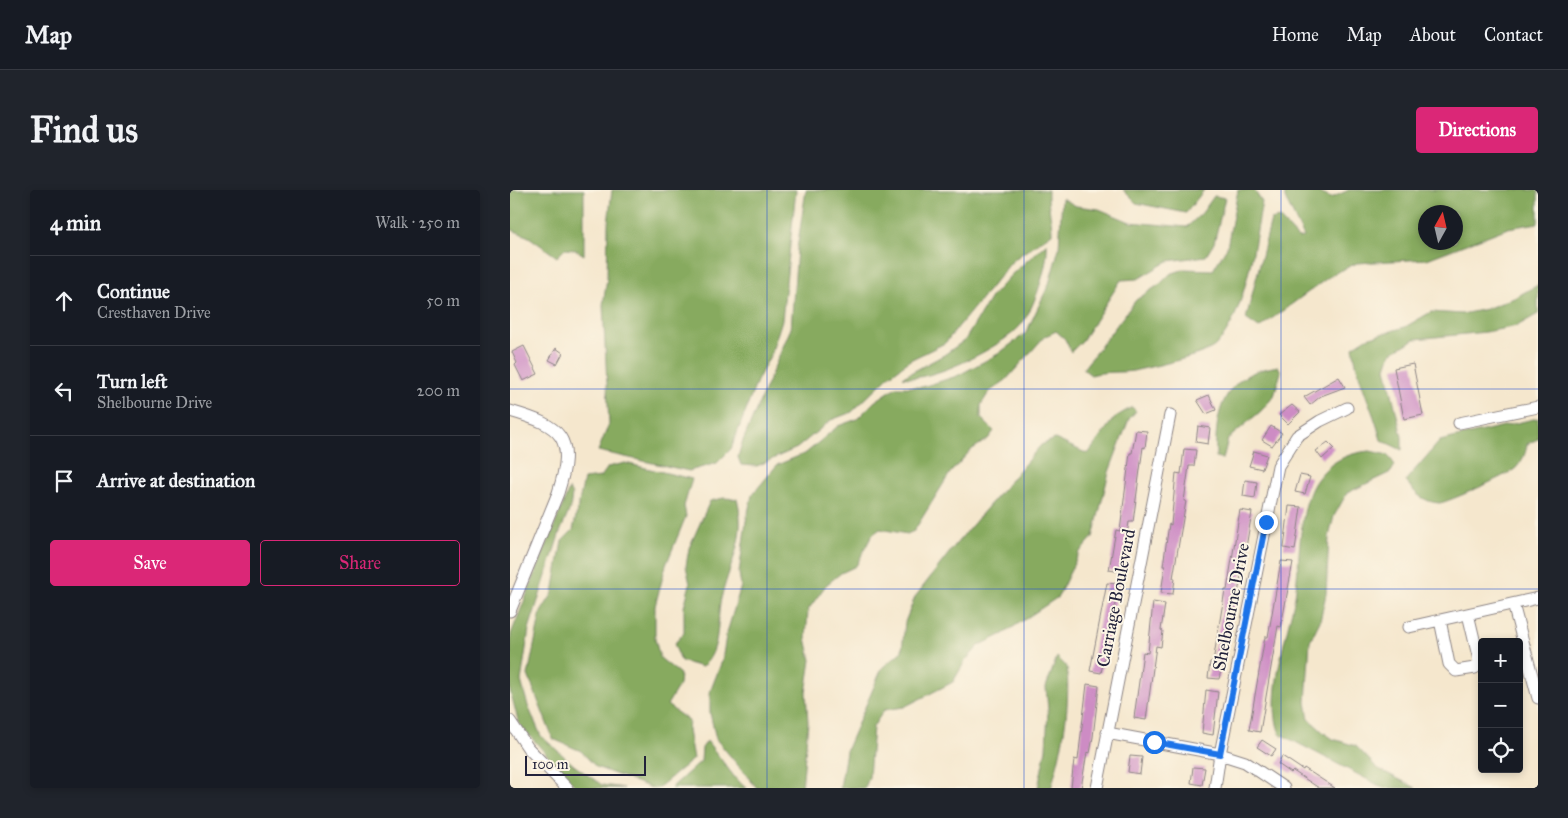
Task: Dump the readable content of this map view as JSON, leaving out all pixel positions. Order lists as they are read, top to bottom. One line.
{"streets":{"street":["Carriage Boulevard","Shelbourne Drive"]},"scale_bar":"100 m","north":"top","page":{"header":"Map","nav":["Home","Map","About","Contact"],"buttons":["Directions",["Save","Share"]],"title":"Find us","heading":["4 min","Walk · 250 m"],"list":[["Continue","Cresthaven Drive","50 m"],["Turn left","Shelbourne Drive","200 m"],"Arrive at destination"],"map_buttons":["+","−"],"scale":"100 m"}}
